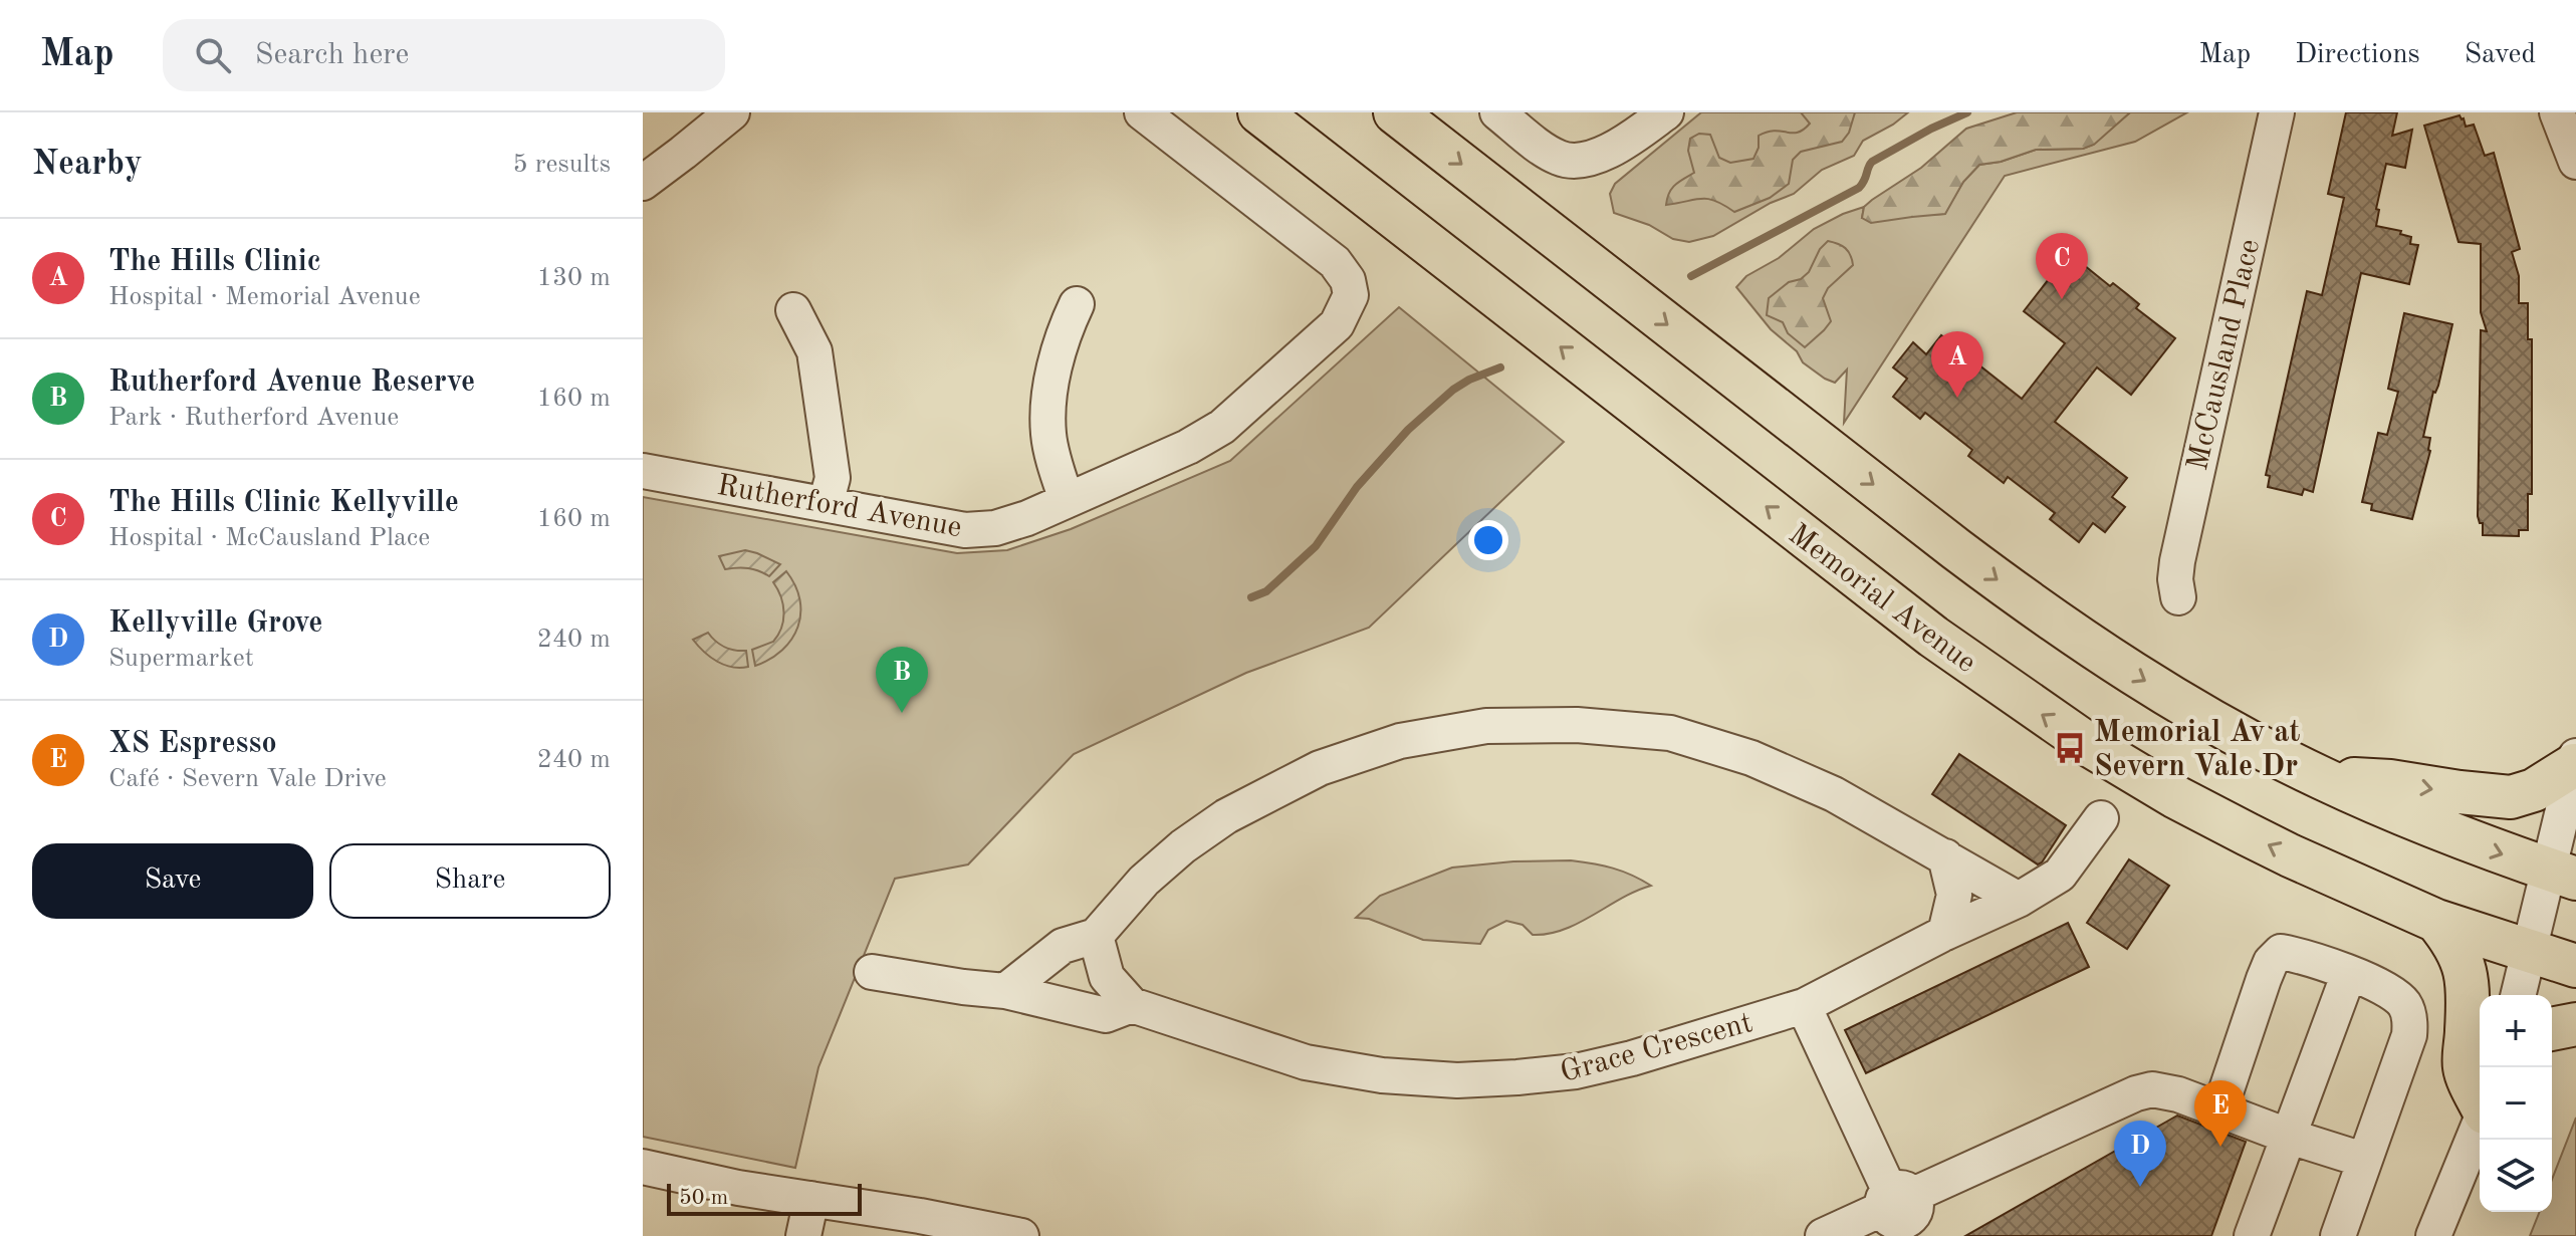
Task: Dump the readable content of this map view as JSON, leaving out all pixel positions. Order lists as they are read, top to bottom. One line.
{"streets":{"main road":["Memorial Avenue"],"street":["McCausland Place","Rutherford Avenue","Grace Crescent"]},"places":{"bus stop":["Memorial Av at Severn Vale Dr"]},"scale_bar":"50 m","page":{"header":"Map","search":"Search here","nav":["Map","Directions","Saved"],"heading":["Nearby","5 results"],"list":[{"mark":"A","name":"The Hills Clinic","note":"Hospital · Memorial Avenue","value":"130 m"},{"mark":"B","name":"Rutherford Avenue Reserve","note":"Park · Rutherford Avenue","value":"160 m"},{"mark":"C","name":"The Hills Clinic Kellyville","note":"Hospital · McCausland Place","value":"160 m"},{"mark":"D","name":"Kellyville Grove","note":"Supermarket","value":"240 m"},{"mark":"E","name":"XS Espresso","note":"Café · Severn Vale Drive","value":"240 m"}],"pins":["C","A","B","E","D"],"buttons":["Save","Share"],"map_buttons":["+","−"],"scale":"50 m"}}
